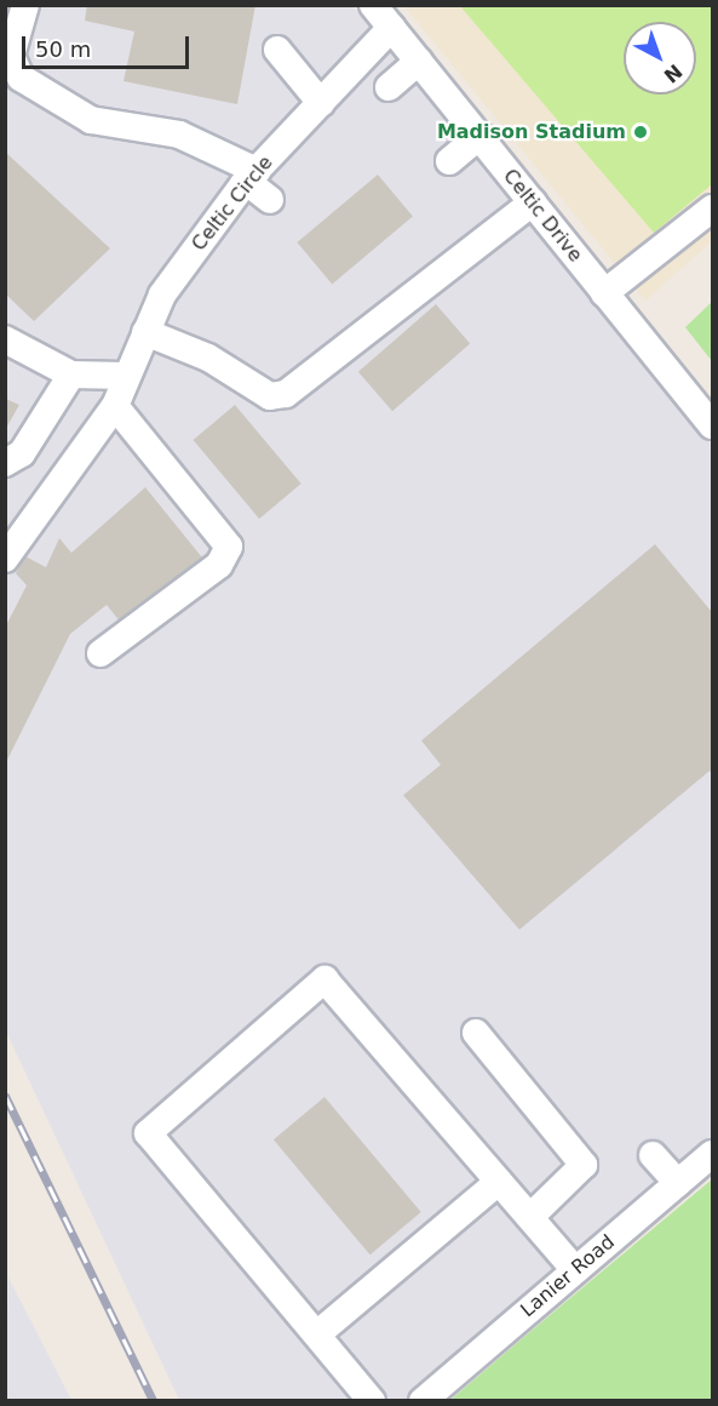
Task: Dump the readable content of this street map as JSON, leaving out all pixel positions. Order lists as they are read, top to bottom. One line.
{"streets":{"street":["Celtic Circle","Celtic Drive","Lanier Road"]},"crossings":[["Celtic Circle","Celtic Drive"]],"places":["Madison Stadium"],"scale_bar":"50 m","north":"bottom right"}
